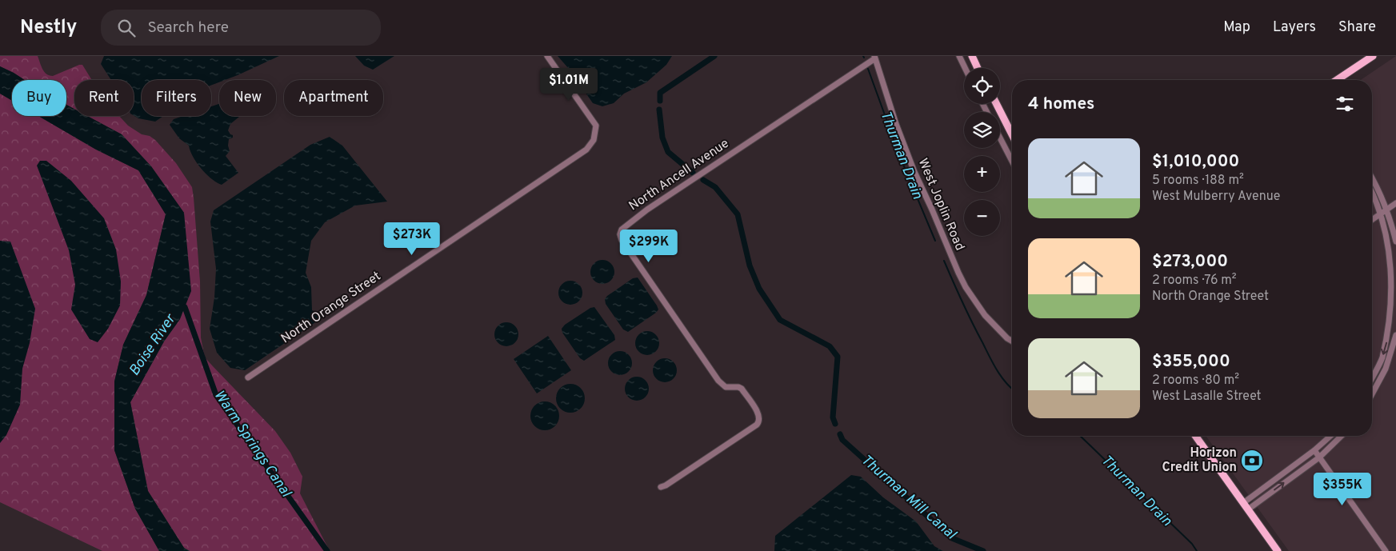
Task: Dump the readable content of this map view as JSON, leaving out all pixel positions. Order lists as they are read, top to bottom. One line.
{"streets":{"street":["North Ancell Avenue","West Joplin Road","North Orange Street"]},"crossings":[["North Ancell Avenue","West Joplin Road"]],"water":["Thurman Drain","Boise River","Warm Springs Canal","Thurman Mill Canal"],"places":{"bank":["Horizon Credit Union"]},"page":{"header":"Nestly","search":"Search here","nav":["Map","Layers","Share"],"map_buttons":["+","−"],"price":["$1.01M","$273K","$299K","$355K"],"chip":["Buy","Rent","Filters","New","Apartment"],"heading":"4 homes","list":[{"name":"$1,010,000","note":"5 rooms · 188 m² · West Mulberry Avenue"},{"name":"$273,000","note":"2 rooms · 76 m² · North Orange Street"},{"name":"$355,000","note":"2 rooms · 80 m² · West Lasalle Street"}]}}
